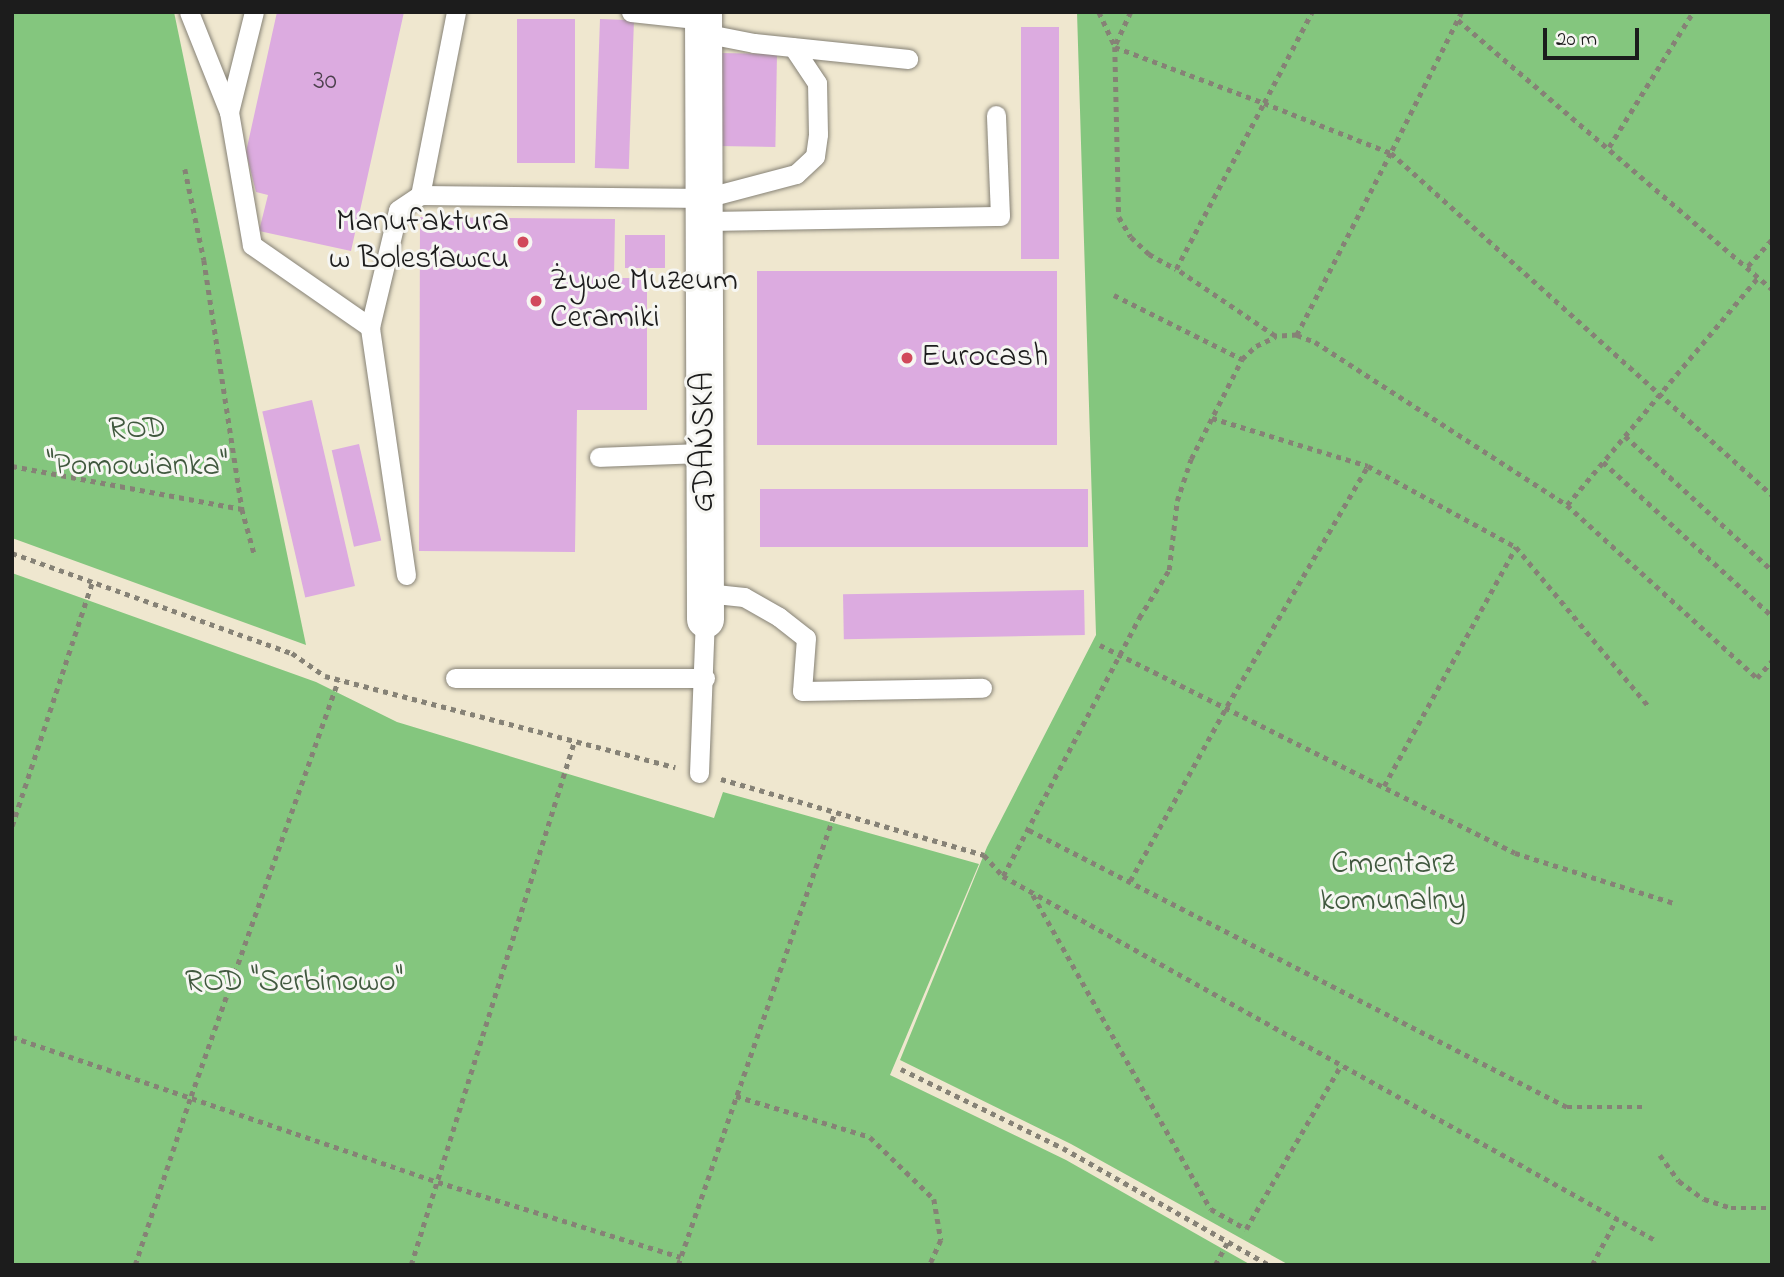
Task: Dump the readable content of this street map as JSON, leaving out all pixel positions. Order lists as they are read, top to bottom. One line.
{"streets":{"street":["GDAŃSKA"]},"parks":["ROD \"Pomowianka\"","Cmentarz komunalny","ROD \"Serbinowo\""],"places":["Manufaktura w Bolesławcu","Żywe Muzeum Ceramiki","Eurocash"],"house_numbers":["30"],"scale_bar":"20 m"}
